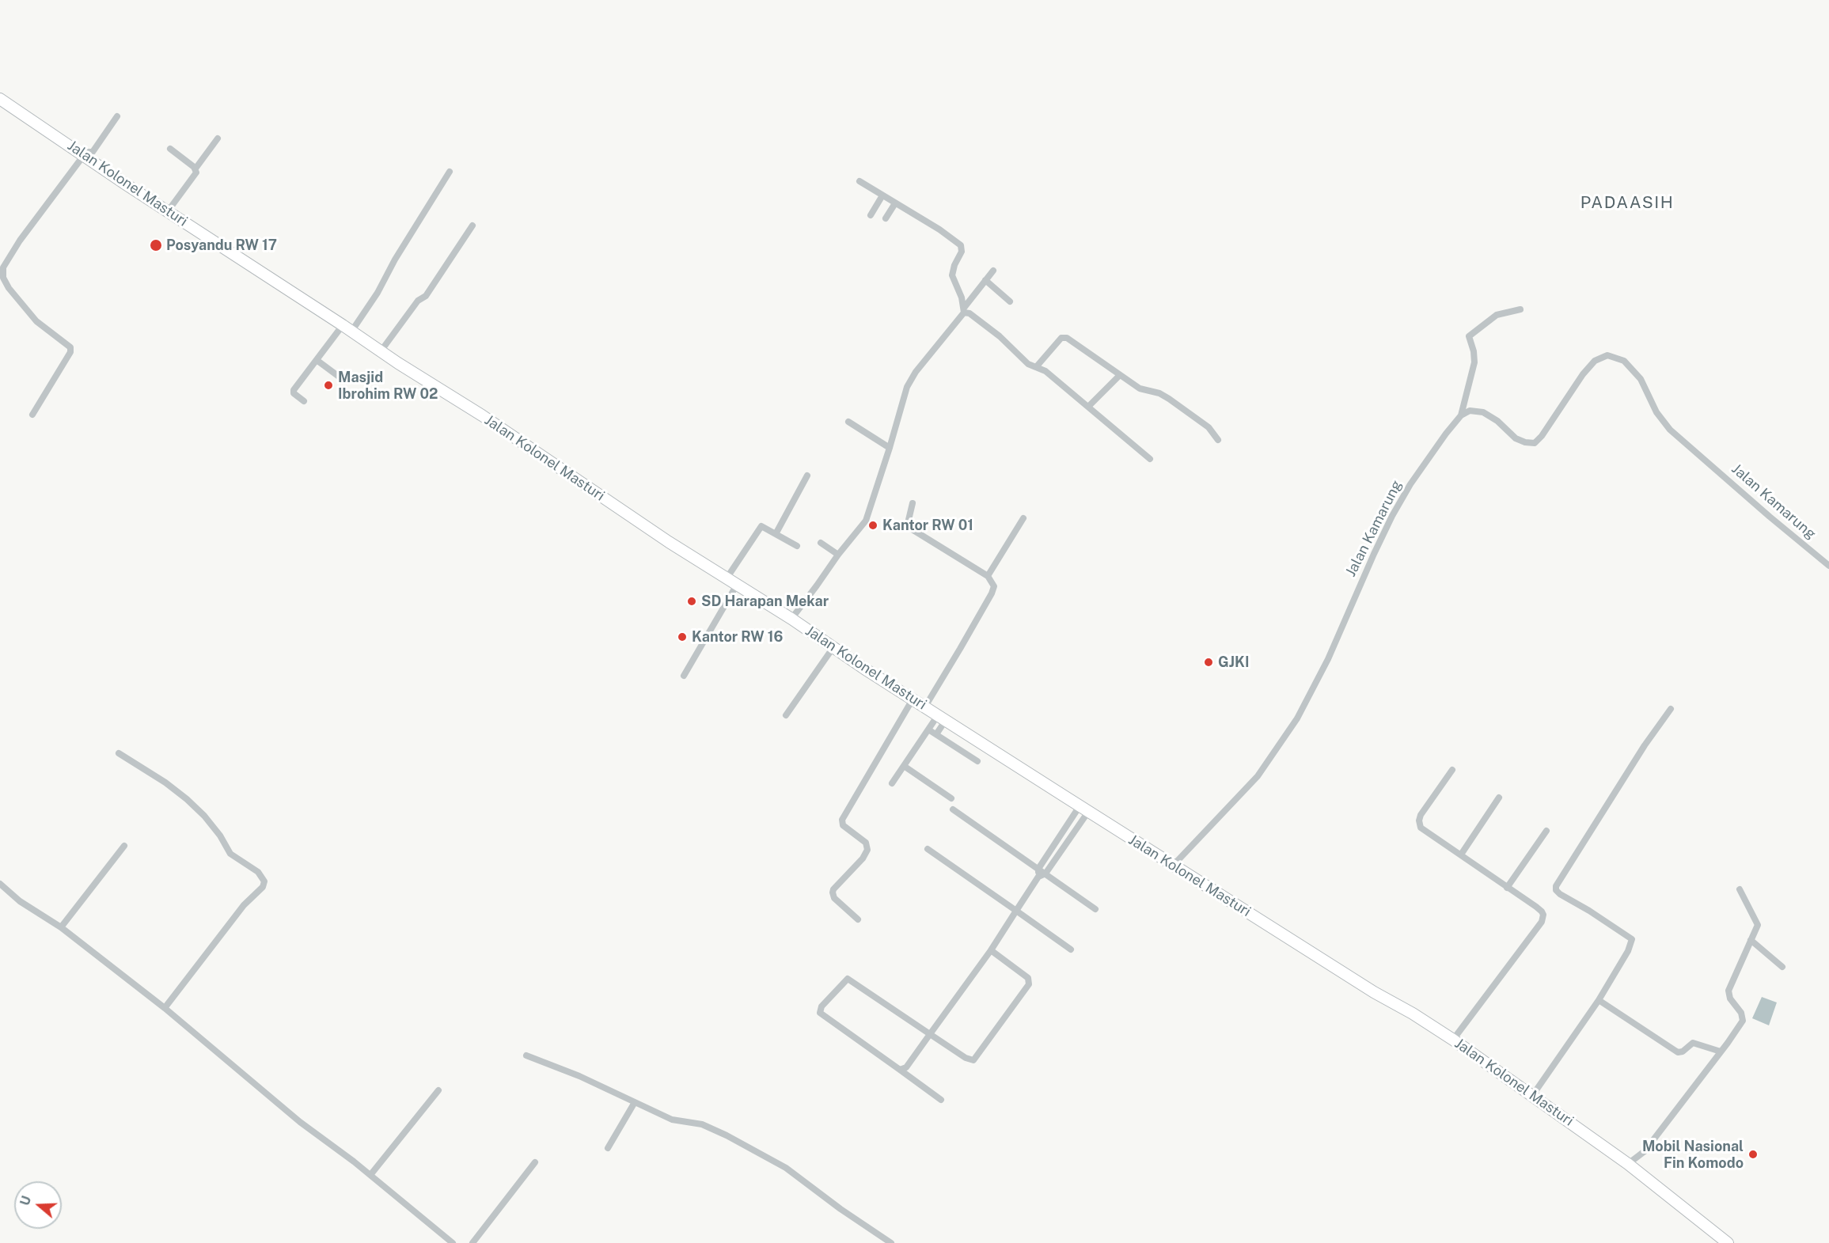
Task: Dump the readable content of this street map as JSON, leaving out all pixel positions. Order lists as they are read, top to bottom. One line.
{"streets":{"main road":["Jalan Kolonel Masturi"],"street":["Jalan Kamarung"]},"crossings":[["Jalan Kolonel Masturi","Jalan Kamarung"]],"districts":["PADAASIH"],"places":["Posyandu RW 17","Masjid Ibrohim RW 02","Kantor RW 01","SD Harapan Mekar","Kantor RW 16","GJKI","Mobil Nasional Fin Komodo"],"north":"left"}
